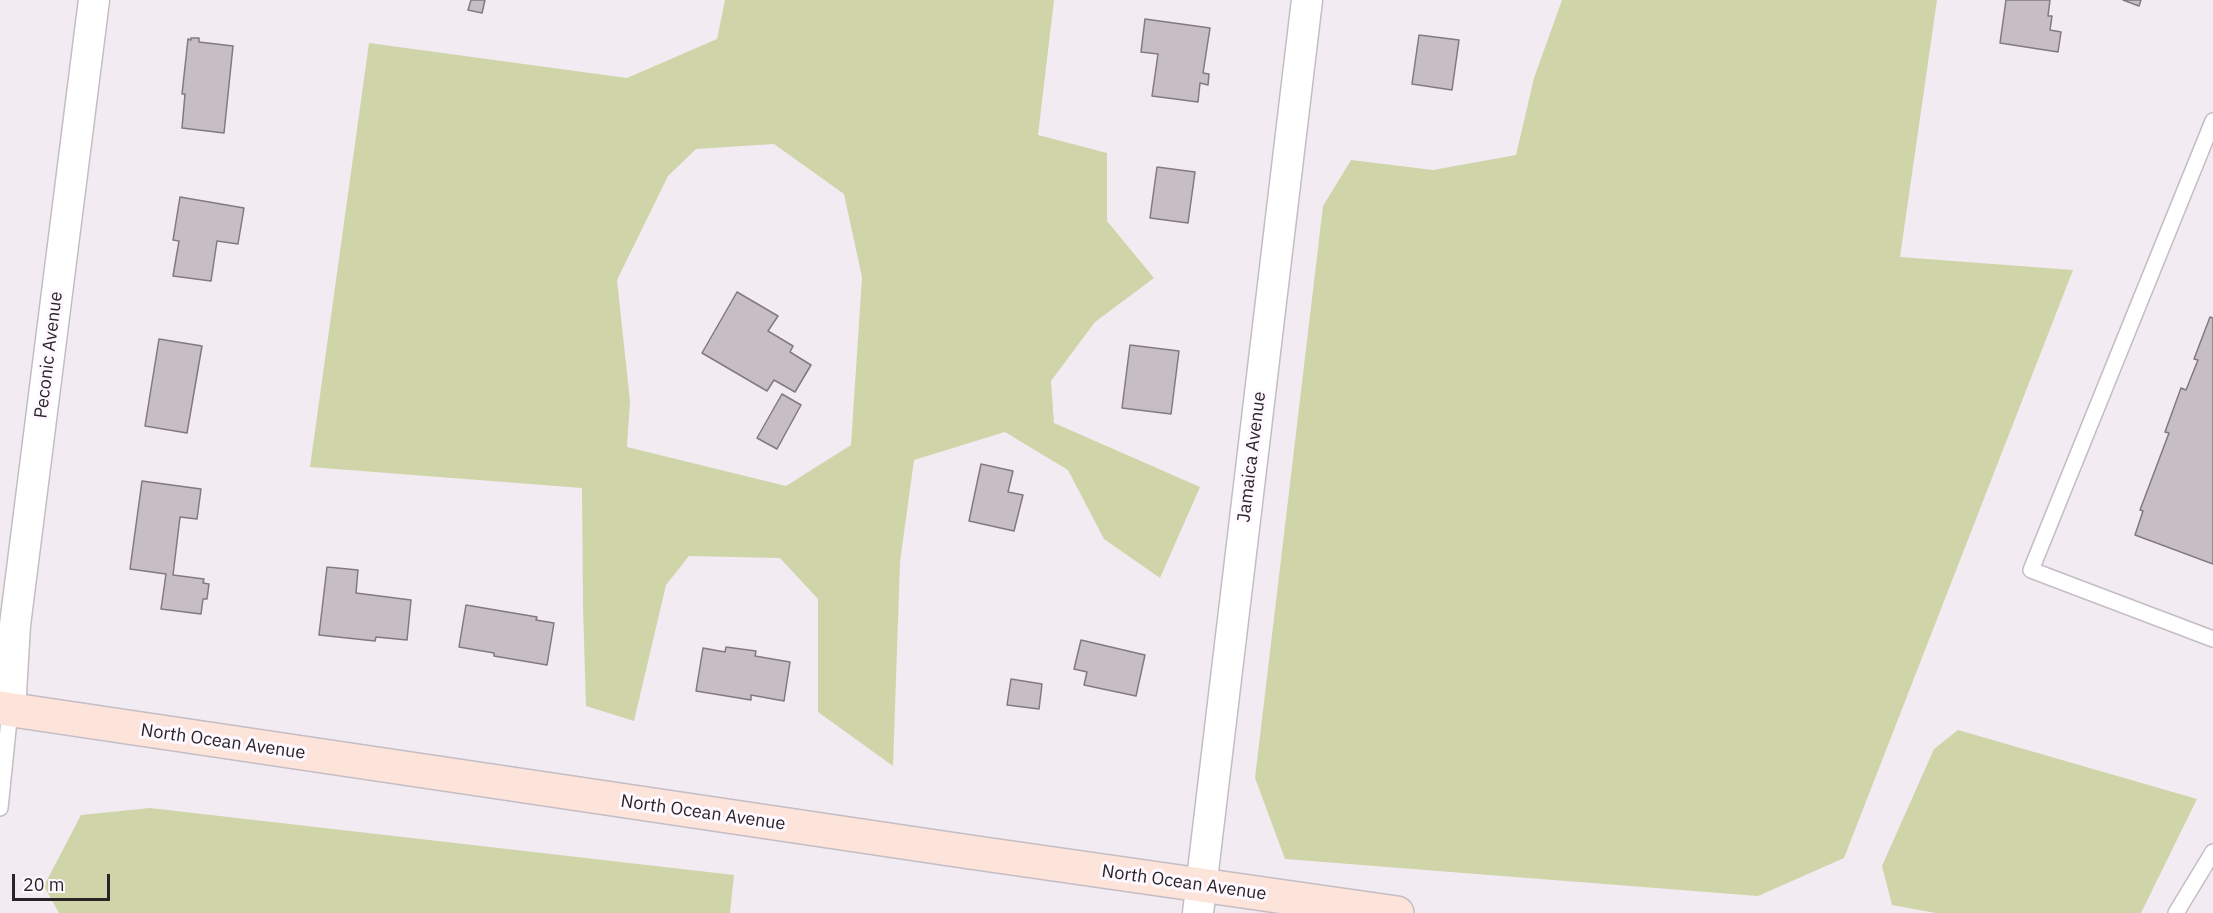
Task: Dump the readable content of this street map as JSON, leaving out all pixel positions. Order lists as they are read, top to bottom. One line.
{"streets":{"main road":["North Ocean Avenue"],"street":["Peconic Avenue","Jamaica Avenue"]},"crossings":[["Peconic Avenue","North Ocean Avenue"],["Jamaica Avenue","North Ocean Avenue"]],"scale_bar":"20 m"}
